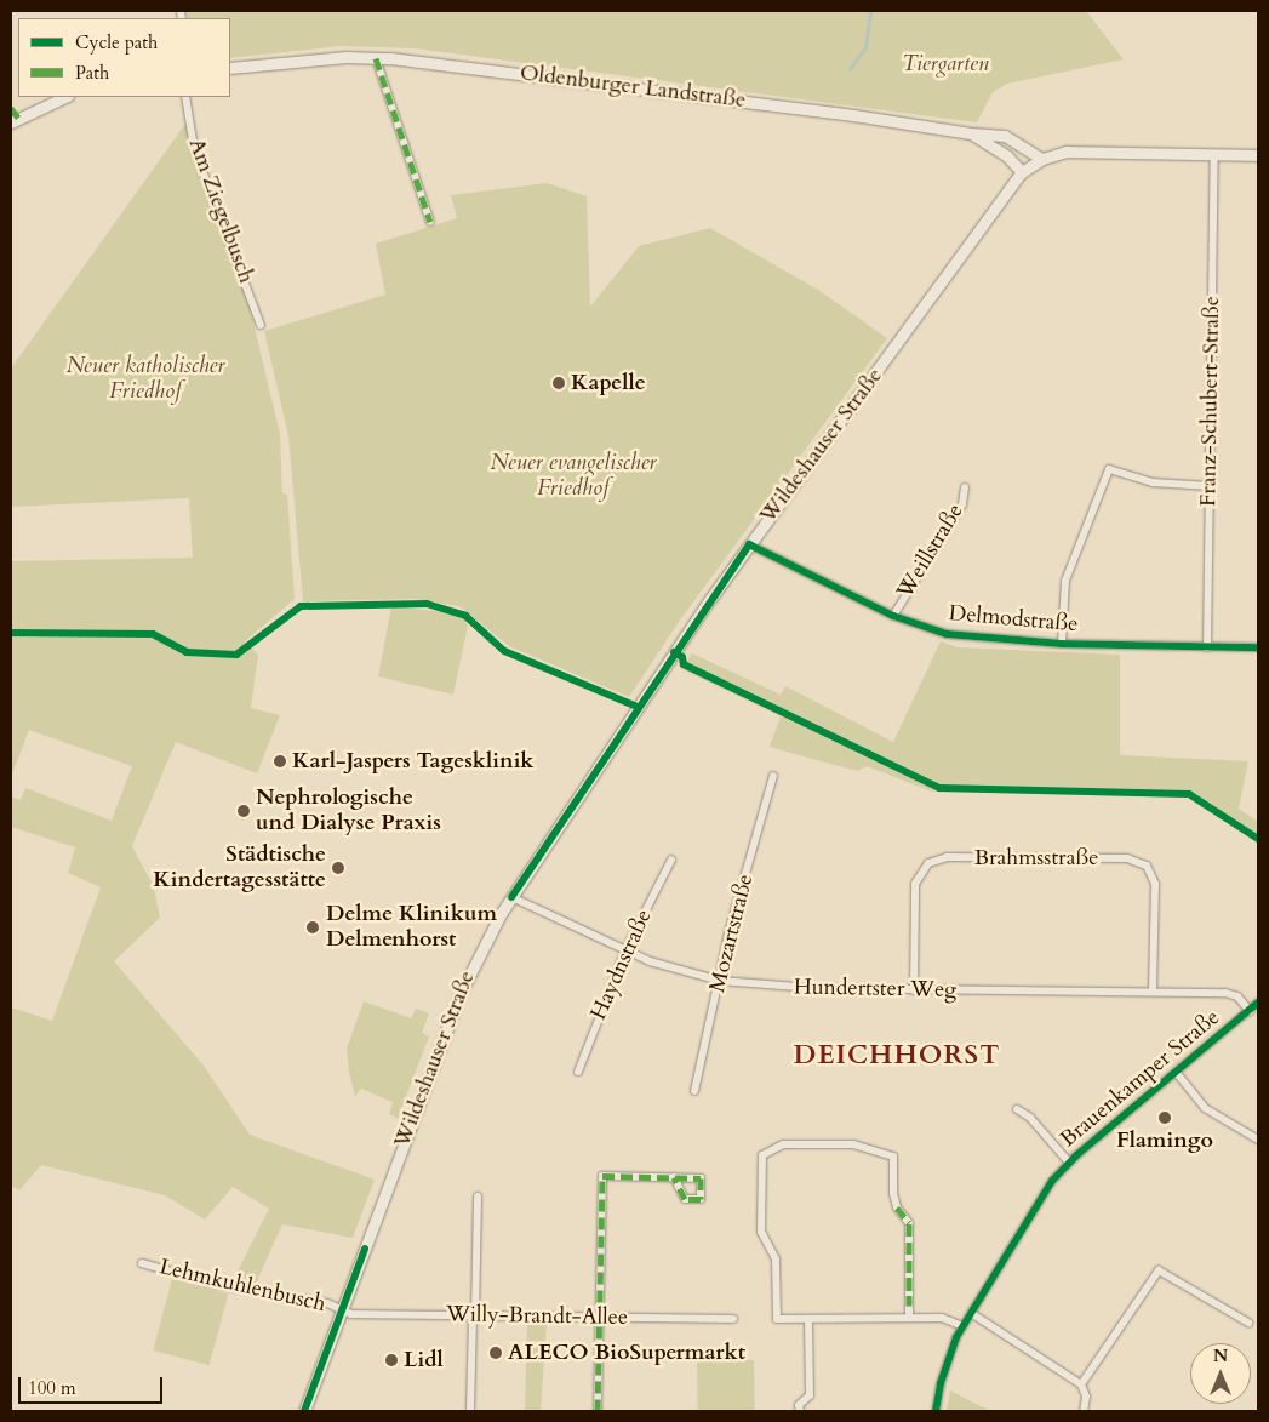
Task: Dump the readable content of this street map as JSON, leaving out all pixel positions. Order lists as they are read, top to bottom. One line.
{"streets":{"main road":["Oldenburger Landstraße","Wildeshauser Straße"],"street":["Am Ziegelbusch","Franz-Schubert-Straße","Weillstraße","Delmodstraße","Brahmsstraße","Mozartstraße","Haydnstraße","Hundertster Weg","Brauenkamper Straße","Lehmkuhlenbusch","Willy-Brandt-Allee"]},"crossings":[["Oldenburger Landstraße","Wildeshauser Straße"],["Franz-Schubert-Straße","Delmodstraße"],["Wildeshauser Straße","Delmodstraße"],["Wildeshauser Straße","Hundertster Weg"],["Wildeshauser Straße","Lehmkuhlenbusch"],["Wildeshauser Straße","Willy-Brandt-Allee"],["Weillstraße","Delmodstraße"],["Brahmsstraße","Hundertster Weg"],["Mozartstraße","Hundertster Weg"],["Haydnstraße","Hundertster Weg"],["Hundertster Weg","Brauenkamper Straße"],["Lehmkuhlenbusch","Willy-Brandt-Allee"]],"districts":["DEICHHORST"],"parks":["Tiergarten","Neuer katholischer Friedhof","Neuer evangelischer Friedhof"],"places":["Kapelle","Karl-Jaspers Tagesklinik","Nephrologische und Dialyse Praxis","Städtische Kindertagesstätte","Delme Klinikum Delmenhorst","Flamingo","ALECO BioSupermarkt","Lidl"],"legend":["Cycle path","Path"],"scale_bar":"100 m","north":"top"}
